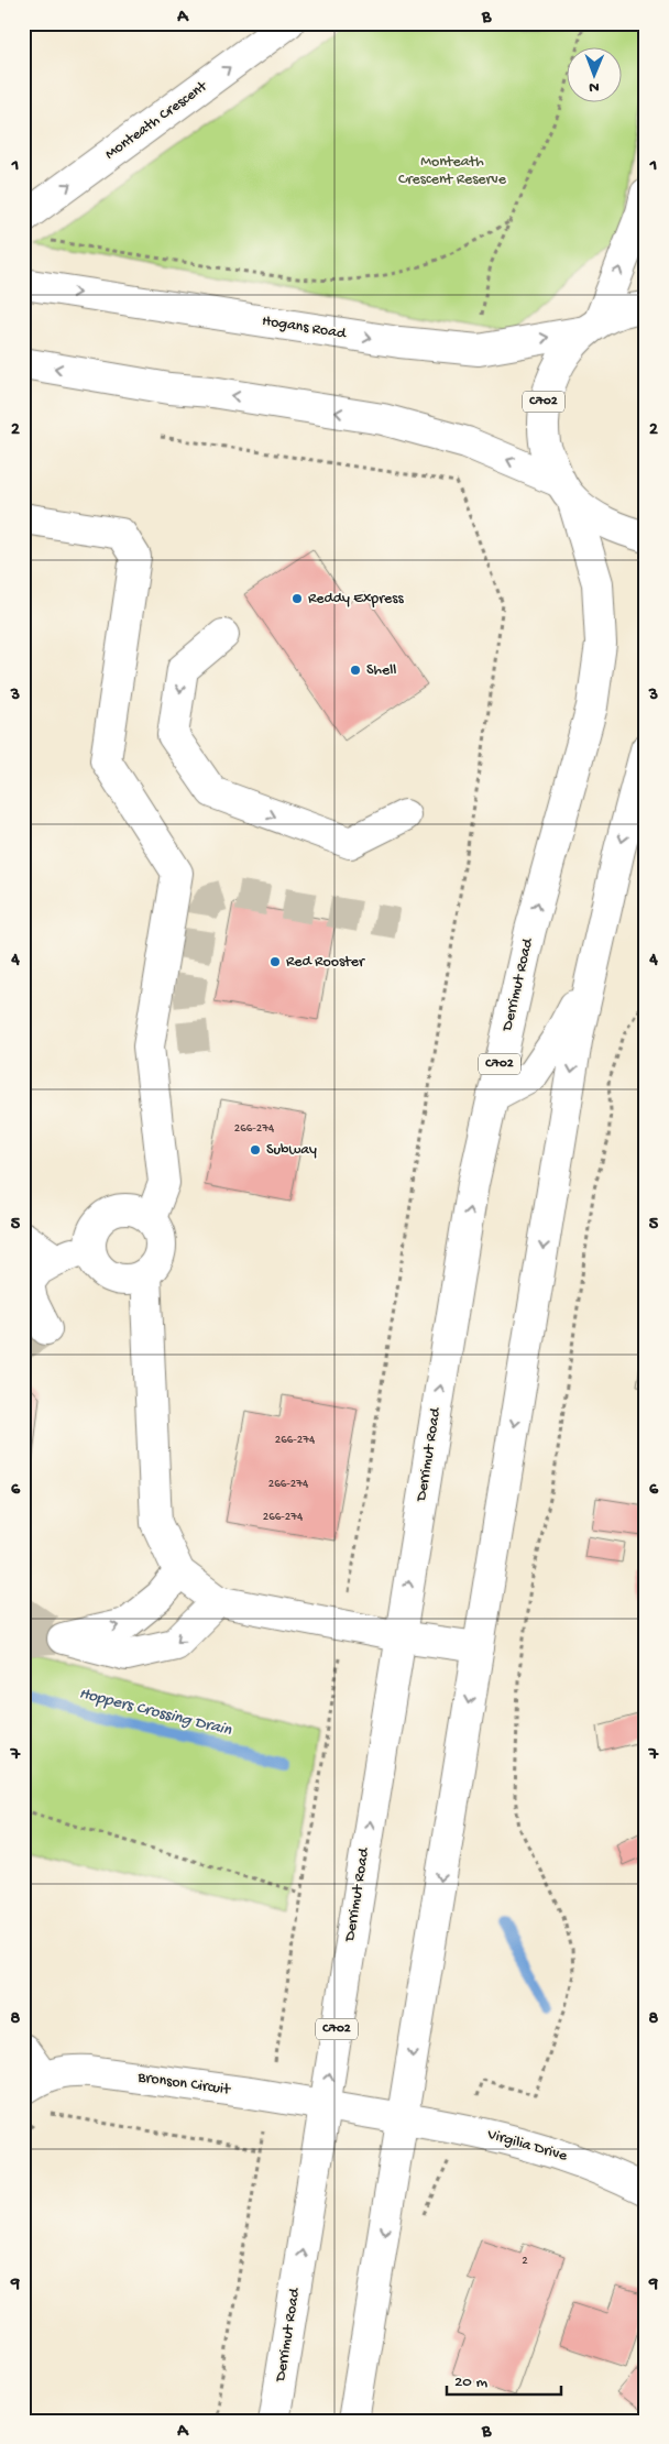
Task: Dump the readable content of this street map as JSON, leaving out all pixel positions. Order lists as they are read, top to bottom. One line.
{"streets":{"main road":["Monteath Crescent","Hogans Road","C702","Derrimut Road","Bronson Circuit","Virgilia Drive"]},"crossings":[["Hogans Road","C702"],["C702","Derrimut Road"],["Derrimut Road","Bronson Circuit"],["Derrimut Road","Virgilia Drive"],["Bronson Circuit","Virgilia Drive"]],"one_way":["Monteath Crescent"],"water":["Hoppers Crossing Drain"],"parks":["Monteath Crescent Reserve"],"places":["Reddy Express","Shell","Red Rooster","Subway"],"house_numbers":["266-274","266-274","266-274","266-274","2"],"scale_bar":"20 m","north":"bottom","grid":{"columns":["A","B"],"rows":["1","2","3","4","5","6","7","8","9"]}}
